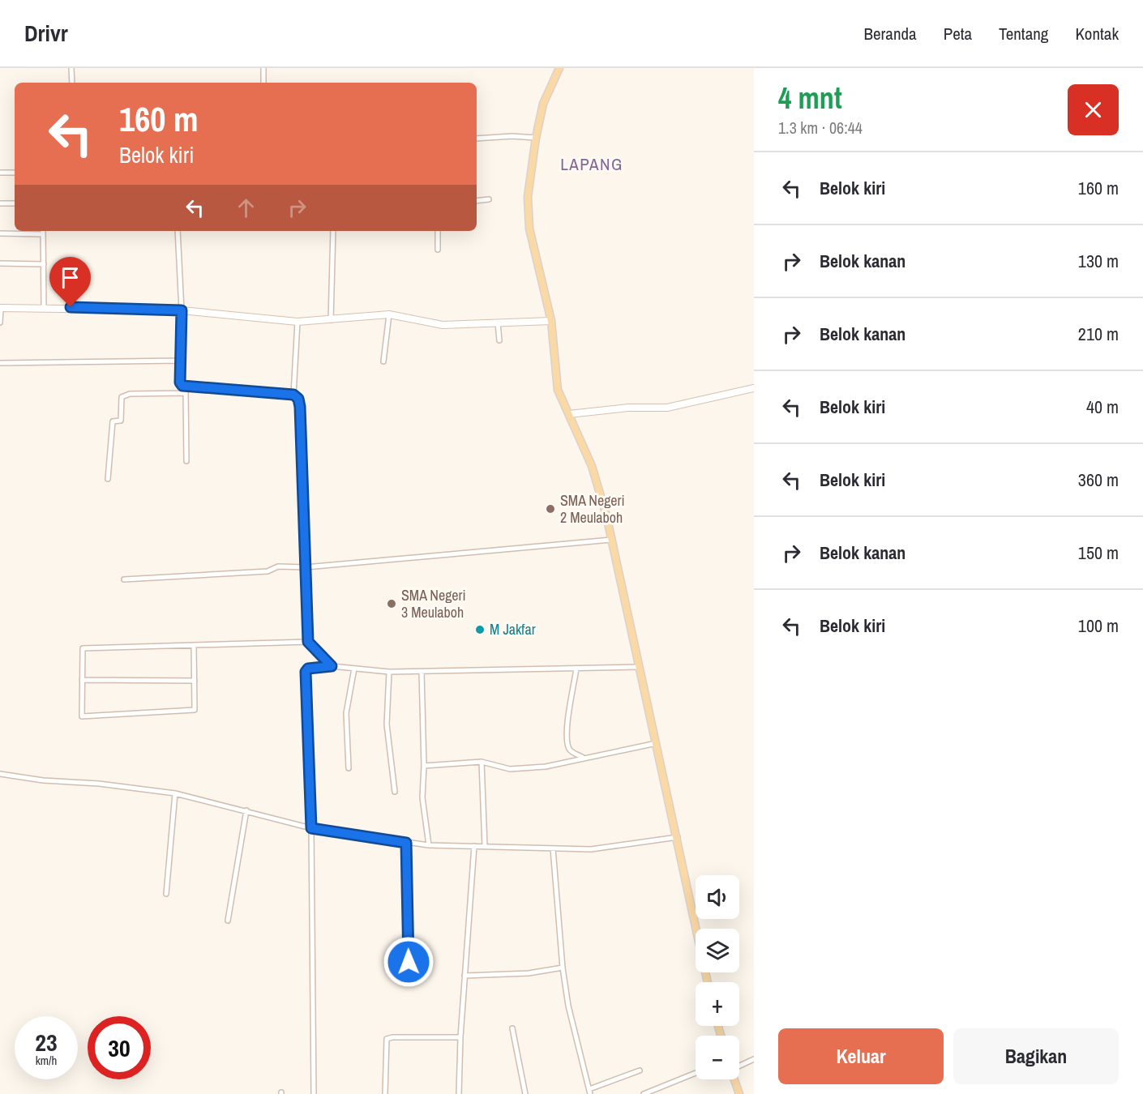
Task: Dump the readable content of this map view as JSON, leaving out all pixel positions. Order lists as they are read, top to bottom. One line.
{"districts":["LAPANG"],"places":["SMA Negeri 2 Meulaboh","SMA Negeri 3 Meulaboh","M Jakfar"],"page":{"header":"Drivr","nav":["Beranda","Peta","Tentang","Kontak"],"heading":["4 mnt","1.3 km · 06:44"],"turn":["160 m","Belok kiri"],"list":[{"name":"Belok kiri","value":"160 m"},{"name":"Belok kanan","value":"130 m"},{"name":"Belok kanan","value":"210 m"},{"name":"Belok kiri","value":"40 m"},{"name":"Belok kiri","value":"360 m"},{"name":"Belok kanan","value":"150 m"},{"name":"Belok kiri","value":"100 m"}],"map_buttons":["+","−"],"speed":"23 km/h","limit":"30","buttons":["Keluar","Bagikan"]}}
